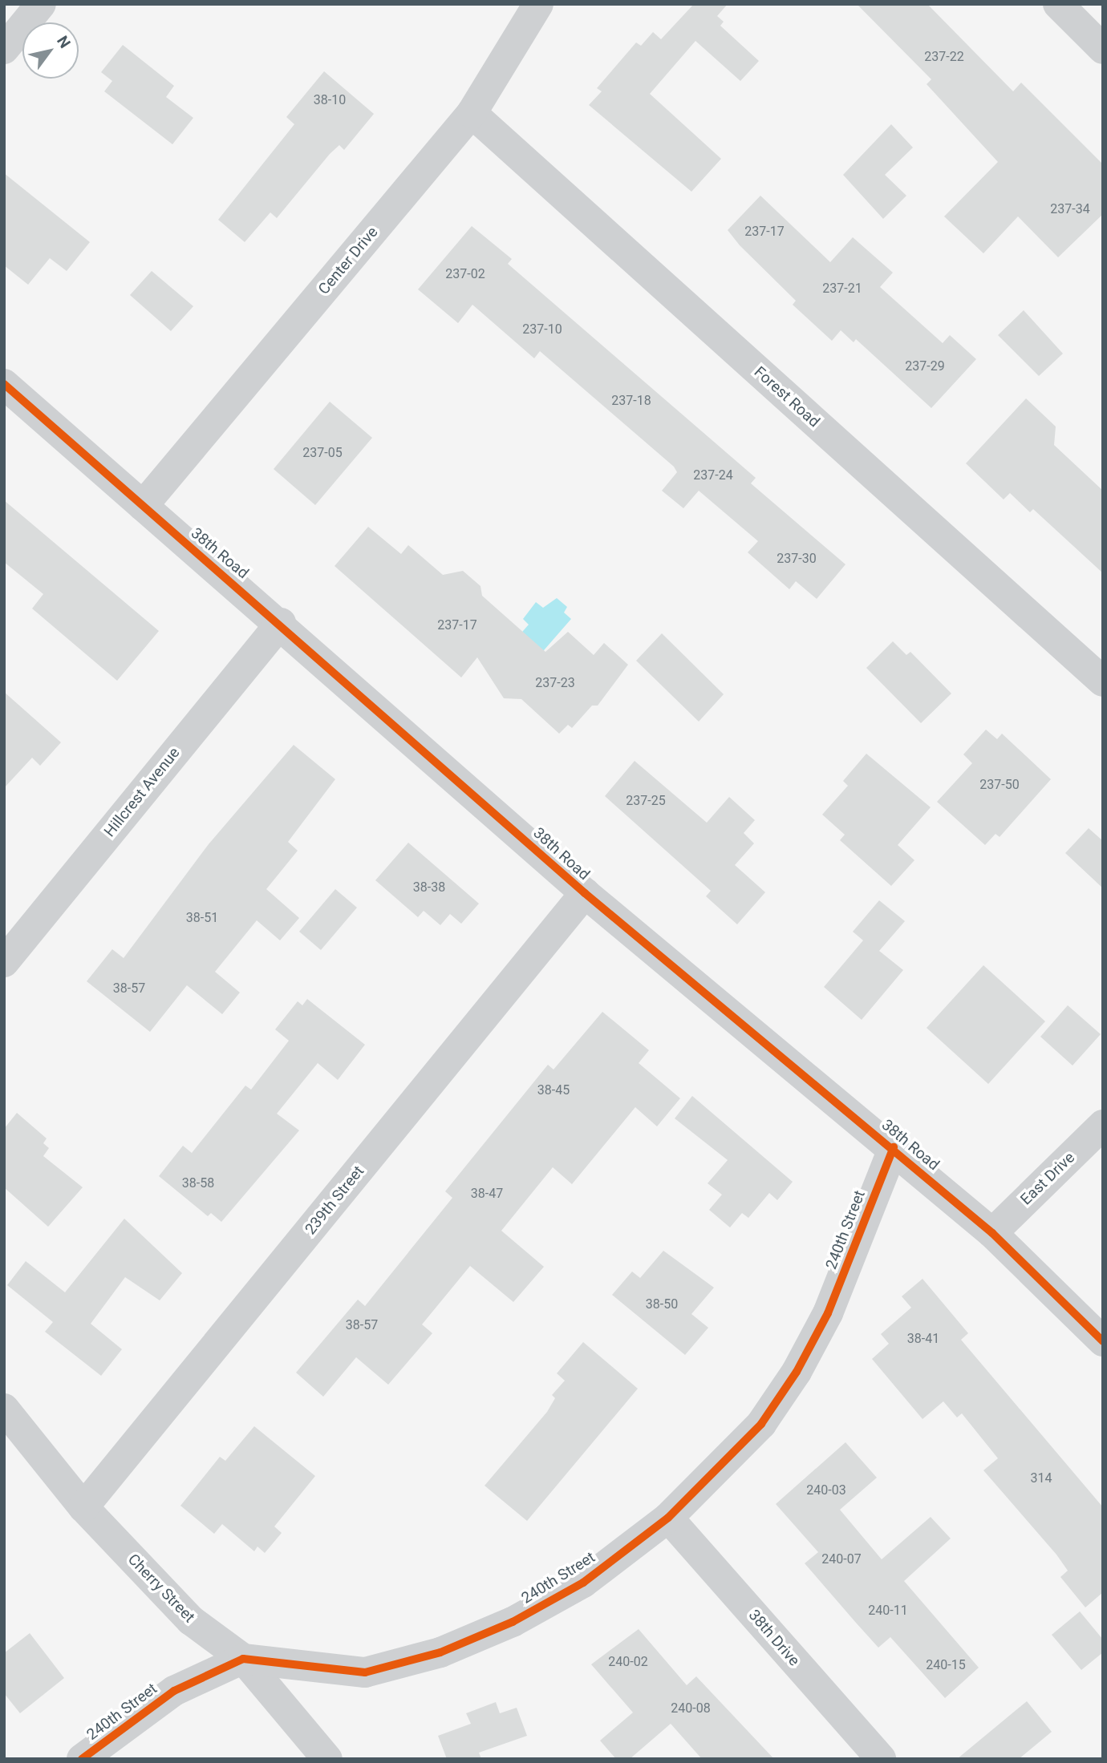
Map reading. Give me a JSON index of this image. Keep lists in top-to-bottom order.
{
  "streets": {
    "street": [
      "Center Drive",
      "Forest Road",
      "38th Road",
      "Hillcrest Avenue",
      "East Drive",
      "239th Street",
      "240th Street",
      "Cherry Street",
      "38th Drive"
    ]
  },
  "crossings": [
    ["Center Drive", "Forest Road"],
    ["Center Drive", "38th Road"],
    ["38th Road", "Hillcrest Avenue"],
    ["38th Road", "East Drive"],
    ["38th Road", "239th Street"],
    ["38th Road", "240th Street"],
    ["239th Street", "Cherry Street"],
    ["240th Street", "Cherry Street"],
    ["240th Street", "38th Drive"]
  ],
  "house_numbers": [
    "237-22",
    "38-10",
    "237-34",
    "237-17",
    "237-02",
    "237-21",
    "237-10",
    "237-29",
    "237-18",
    "237-05",
    "237-24",
    "237-30",
    "237-17",
    "237-23",
    "237-50",
    "237-25",
    "38-38",
    "38-51",
    "38-57",
    "38-45",
    "38-58",
    "38-47",
    "38-50",
    "38-57",
    "38-41",
    "314",
    "240-03",
    "240-07",
    "240-11",
    "240-02",
    "240-15",
    "240-08"
  ],
  "north": "top right"
}
